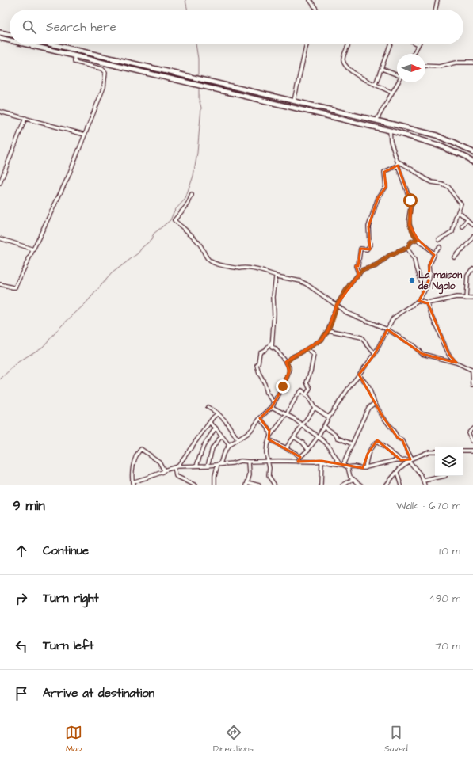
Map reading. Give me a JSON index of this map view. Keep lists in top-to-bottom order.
{
  "places": ["La maison de Ngolo"],
  "north": "right",
  "page": {
    "search": "Search here",
    "heading": ["9 min", "Walk · 670 m"],
    "list": [
      ["Continue", "110 m"],
      ["Turn right", "490 m"],
      ["Turn left", "70 m"],
      "Arrive at destination"
    ],
    "nav": ["Map", "Directions", "Saved"]
  }
}
